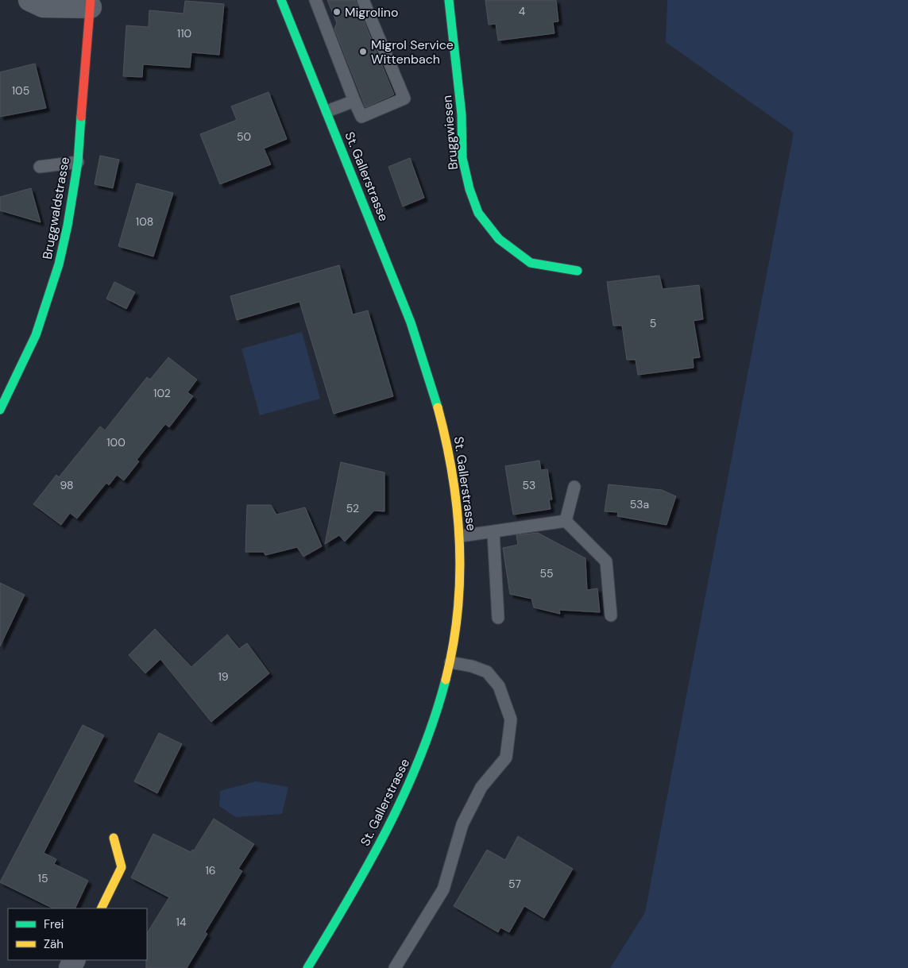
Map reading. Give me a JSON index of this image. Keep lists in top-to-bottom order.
{
  "streets": {
    "main road": ["Bruggwiesen", "St. Gallerstrasse", "Bruggwaldstrasse"]
  },
  "places": ["Migrolino", "Migrol Service Wittenbach"],
  "house_numbers": [
    "4",
    "110",
    "105",
    "50",
    "108",
    "5",
    "102",
    "100",
    "98",
    "53",
    "53a",
    "52",
    "55",
    "19",
    "16",
    "15",
    "57",
    "14"
  ],
  "legend": ["Frei", "Zäh"]
}
